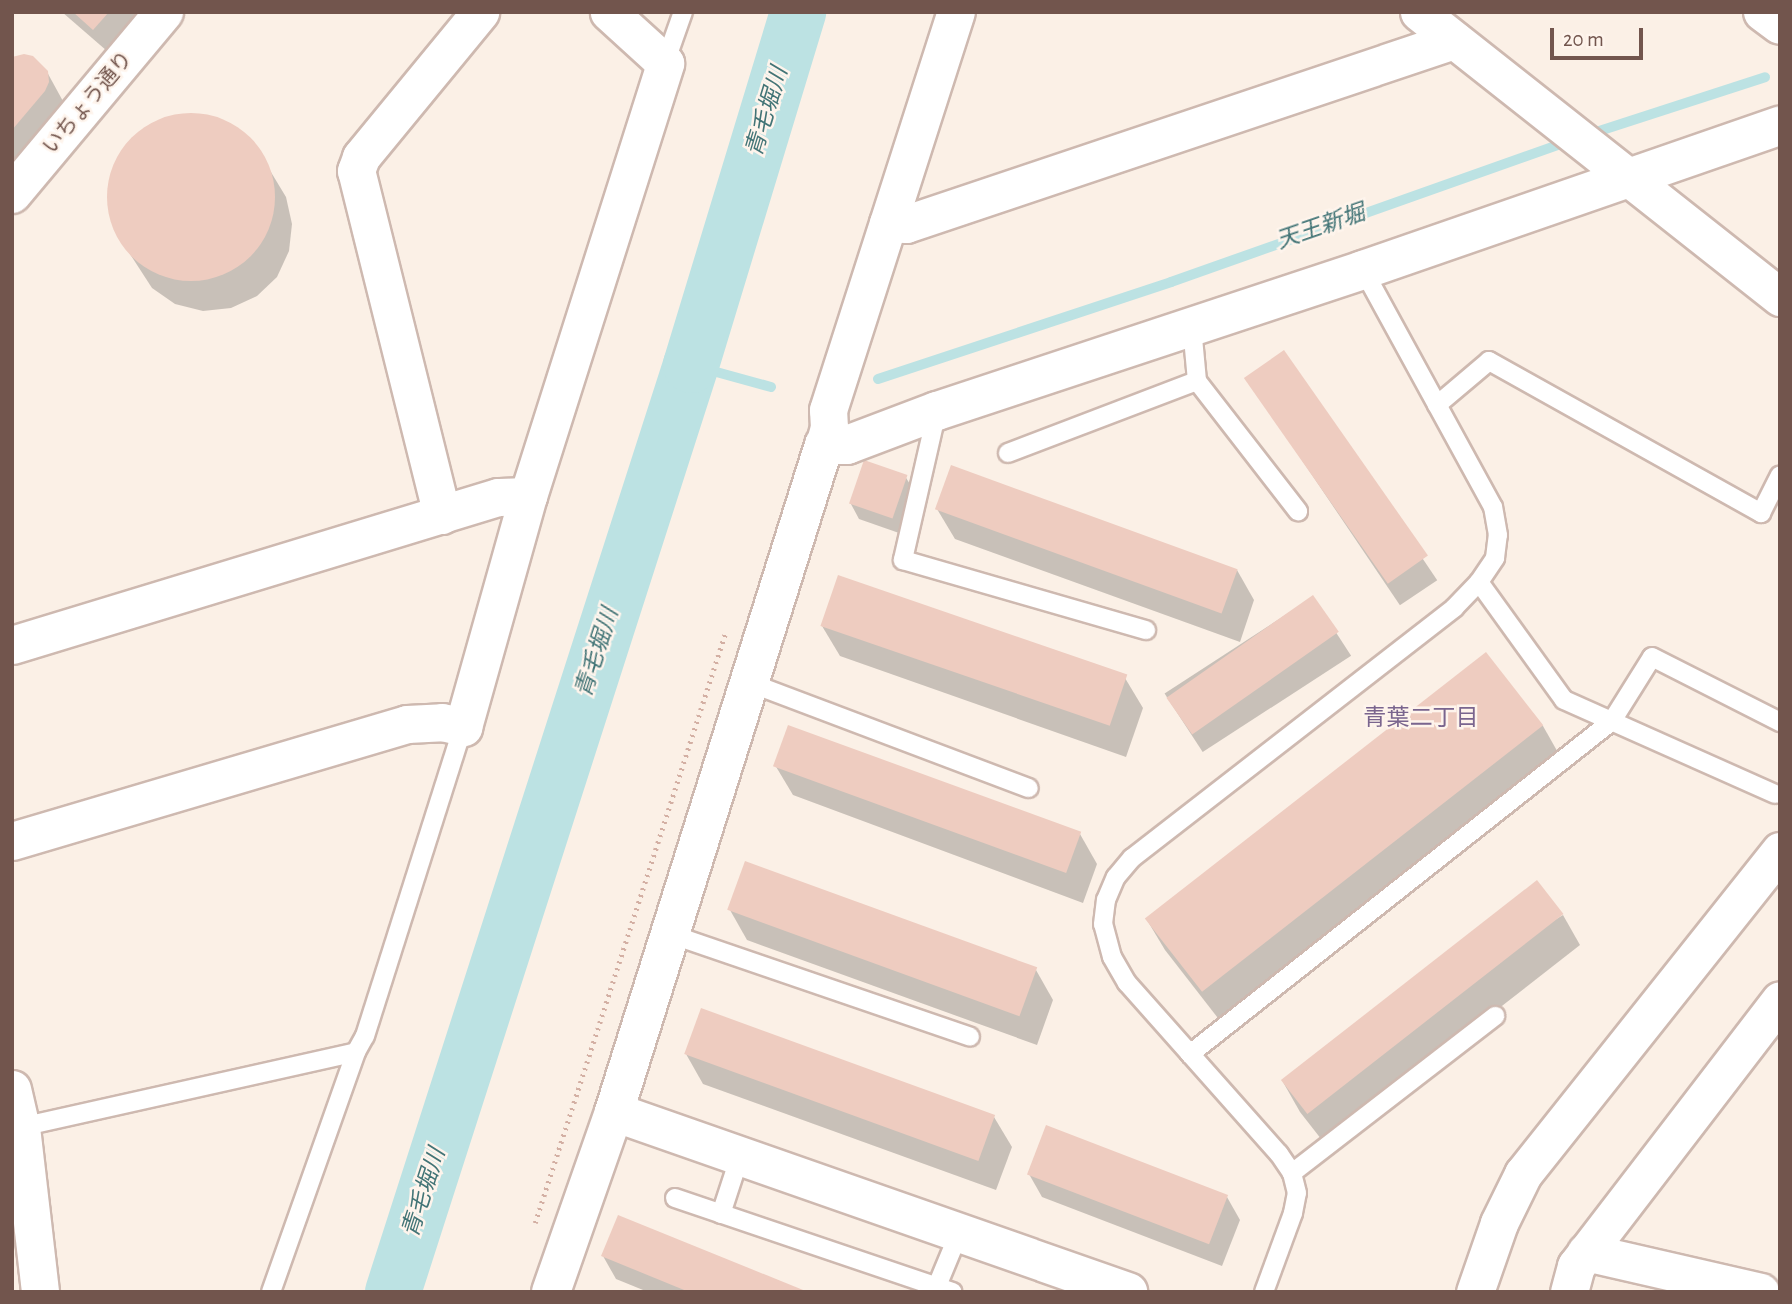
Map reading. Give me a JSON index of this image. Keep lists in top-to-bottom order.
{
  "streets": {
    "street": ["いちょう通り"]
  },
  "districts": ["青葉二丁目"],
  "water": ["青毛堀川", "天王新堀"],
  "scale_bar": "20 m"
}
